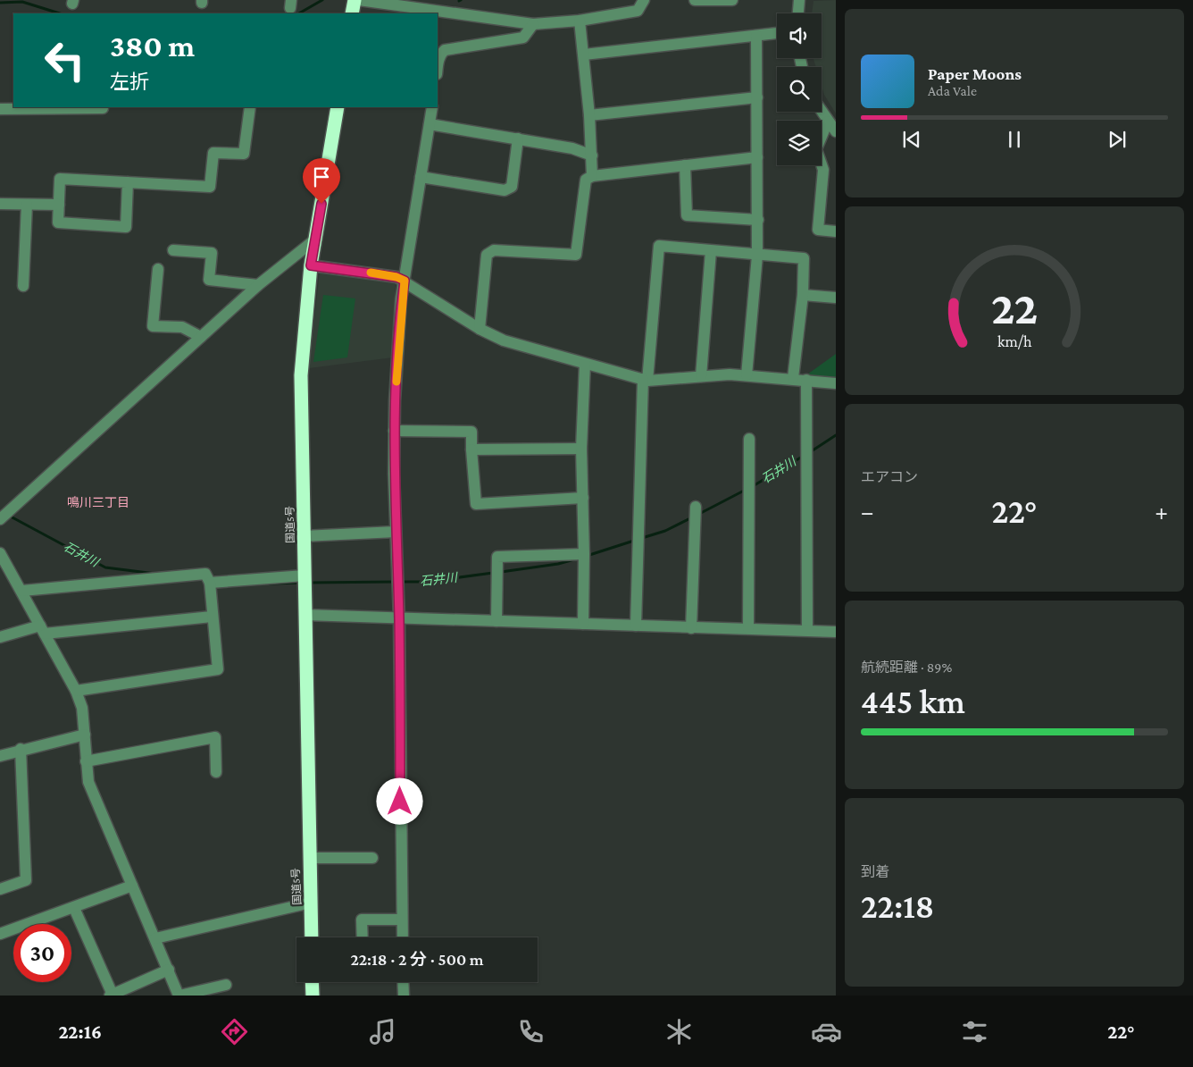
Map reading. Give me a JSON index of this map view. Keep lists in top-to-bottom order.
{
  "streets": {
    "highway": ["国道5号"]
  },
  "districts": ["鳴川三丁目"],
  "water": ["石井川"],
  "page": {
    "turn": ["380 m", "左折"],
    "song": ["Paper Moons", "Ada Vale"],
    "tile": [
      "エアコン",
      ["航続距離 · 89%", "445 km"],
      ["到着", "22:18"]
    ],
    "heat": ["−", "22°", "+"],
    "limit": "30",
    "trip": "22:18 · 2 分 · 500 m",
    "tabs": ["22:16", "22°"],
    "gauge": ["22", "km/h"]
  }
}
